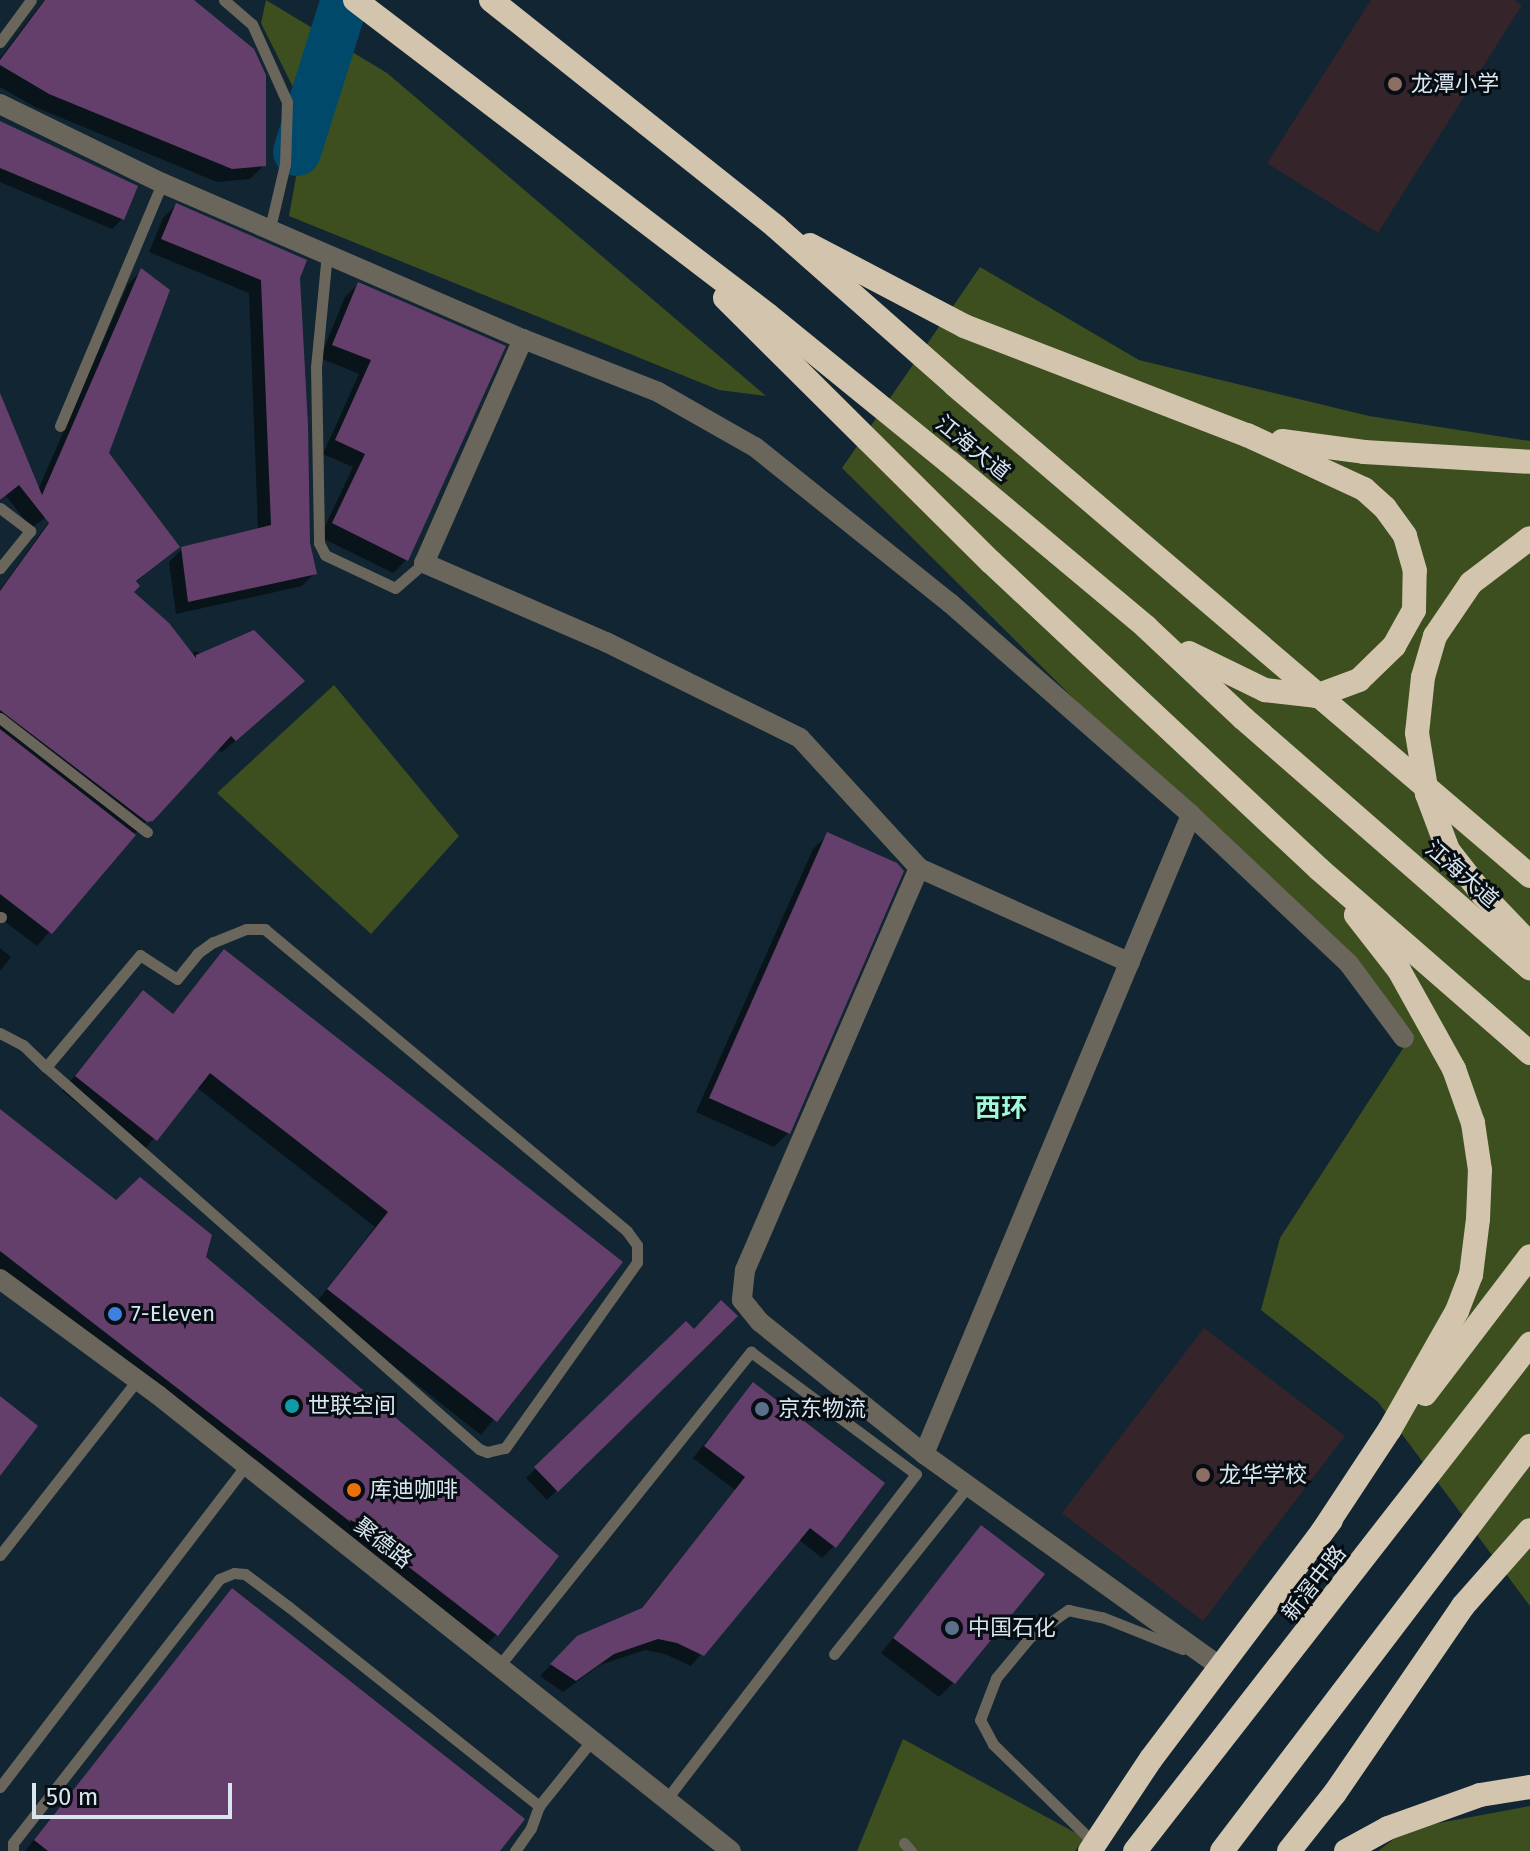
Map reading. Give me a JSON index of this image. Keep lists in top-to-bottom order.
{
  "streets": {
    "highway": ["江海大道", "新滘中路"],
    "street": ["聚德路"]
  },
  "districts": ["西环"],
  "places": [
    "龙潭小学",
    "7-Eleven",
    "世联空间",
    "京东物流",
    "龙华学校",
    "库迪咖啡",
    "中国石化"
  ],
  "scale_bar": "50 m"
}
